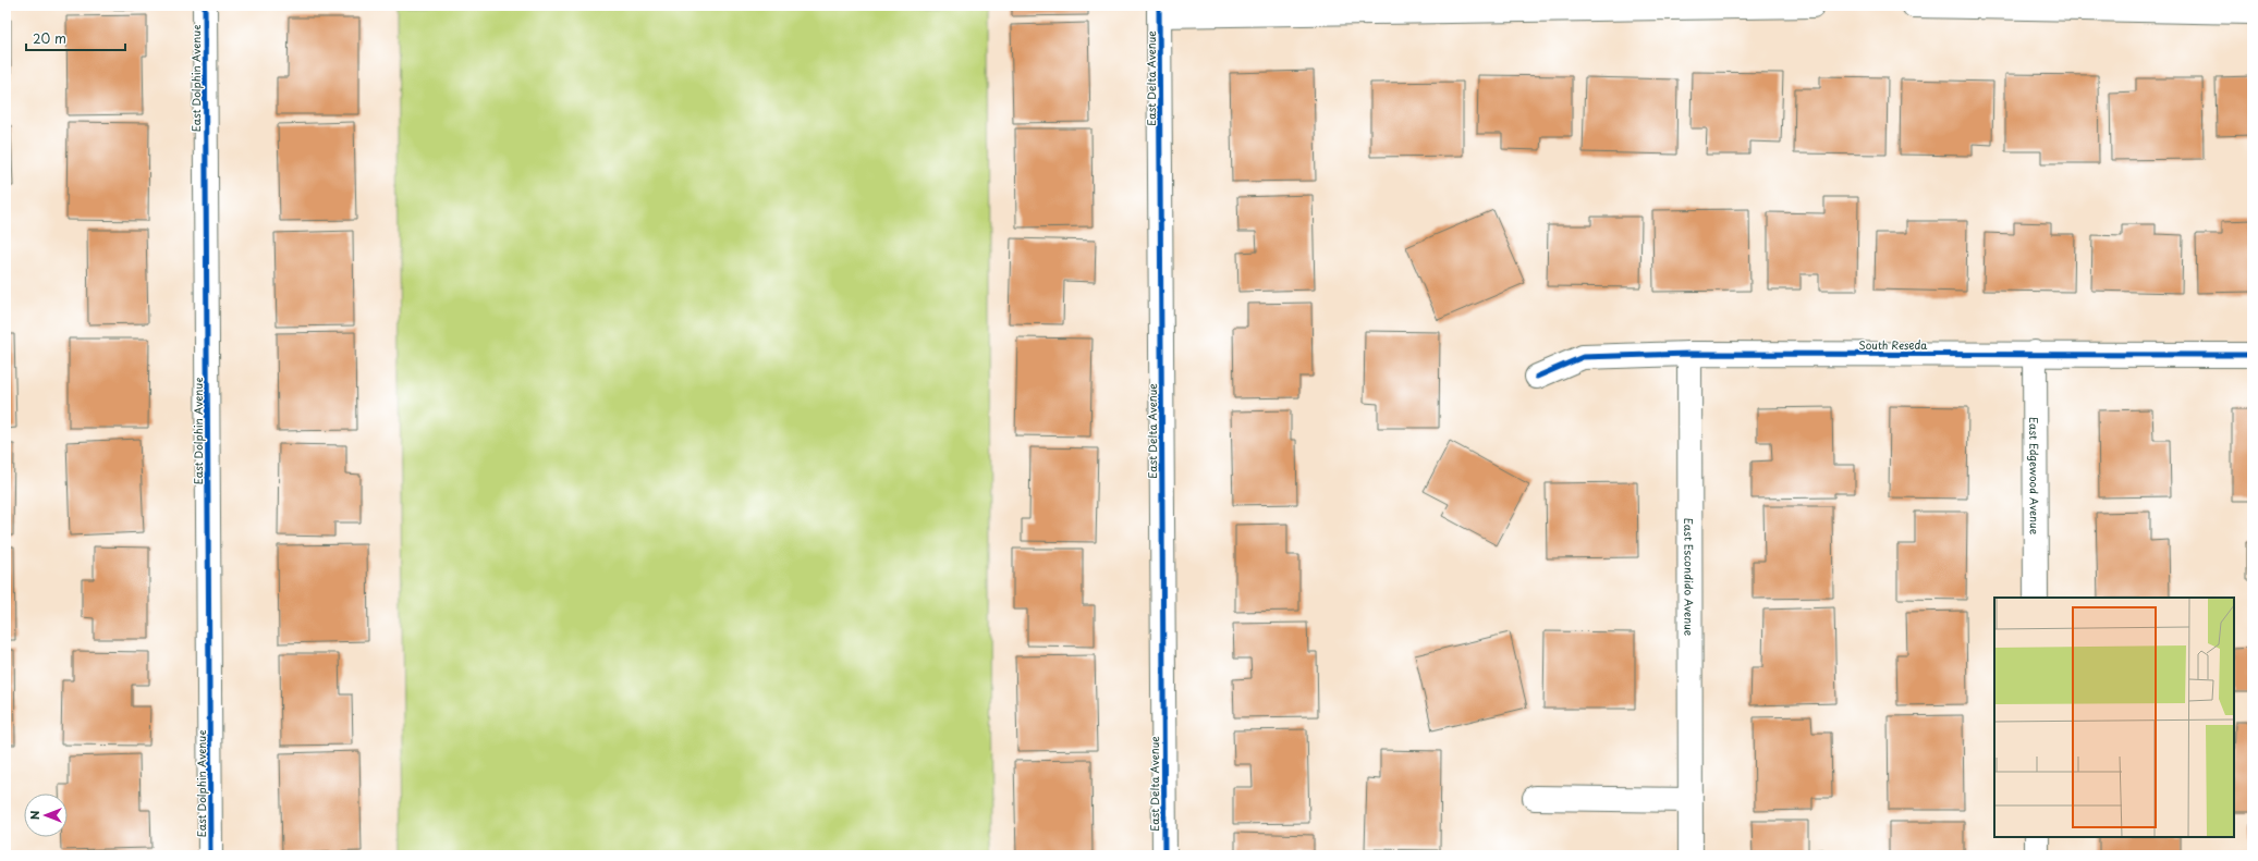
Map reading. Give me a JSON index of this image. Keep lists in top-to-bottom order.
{
  "streets": {
    "street": [
      "East Dolphin Avenue",
      "East Delta Avenue",
      "South Reseda",
      "East Edgewood Avenue",
      "East Escondido Avenue"
    ]
  },
  "crossings": [
    ["South Reseda", "East Edgewood Avenue"],
    ["South Reseda", "East Escondido Avenue"]
  ],
  "scale_bar": "20 m",
  "north": "left"
}
